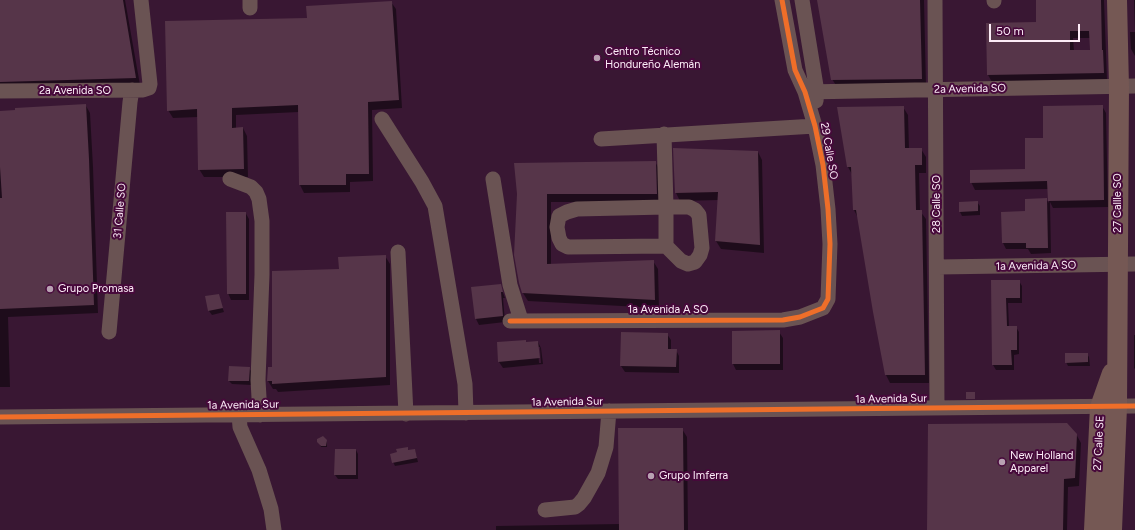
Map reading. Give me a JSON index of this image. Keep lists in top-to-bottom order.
{
  "streets": {
    "main road": ["27 Callle SO", "27 Calle SE"],
    "street": [
      "2a Avenida SO",
      "29 Calle SO",
      "28 Calle SO",
      "31 Calle SO",
      "1a Avenida A SO",
      "1a Avenida Sur"
    ]
  },
  "crossings": [
    ["2a Avenida SO", "29 Calle SO"],
    ["2a Avenida SO", "27 Callle SO"],
    ["2a Avenida SO", "28 Calle SO"],
    ["2a Avenida SO", "31 Calle SO"],
    ["29 Calle SO", "1a Avenida A SO"],
    ["27 Callle SO", "1a Avenida A SO"],
    ["27 Callle SO", "27 Calle SE"],
    ["28 Calle SO", "1a Avenida A SO"],
    ["28 Calle SO", "1a Avenida Sur"],
    ["1a Avenida Sur", "27 Calle SE"]
  ],
  "places": [
    "Centro Técnico Hondureño Alemán",
    "Grupo Promasa",
    "New Holland Apparel",
    "Grupo Imferra"
  ],
  "scale_bar": "50 m"
}
